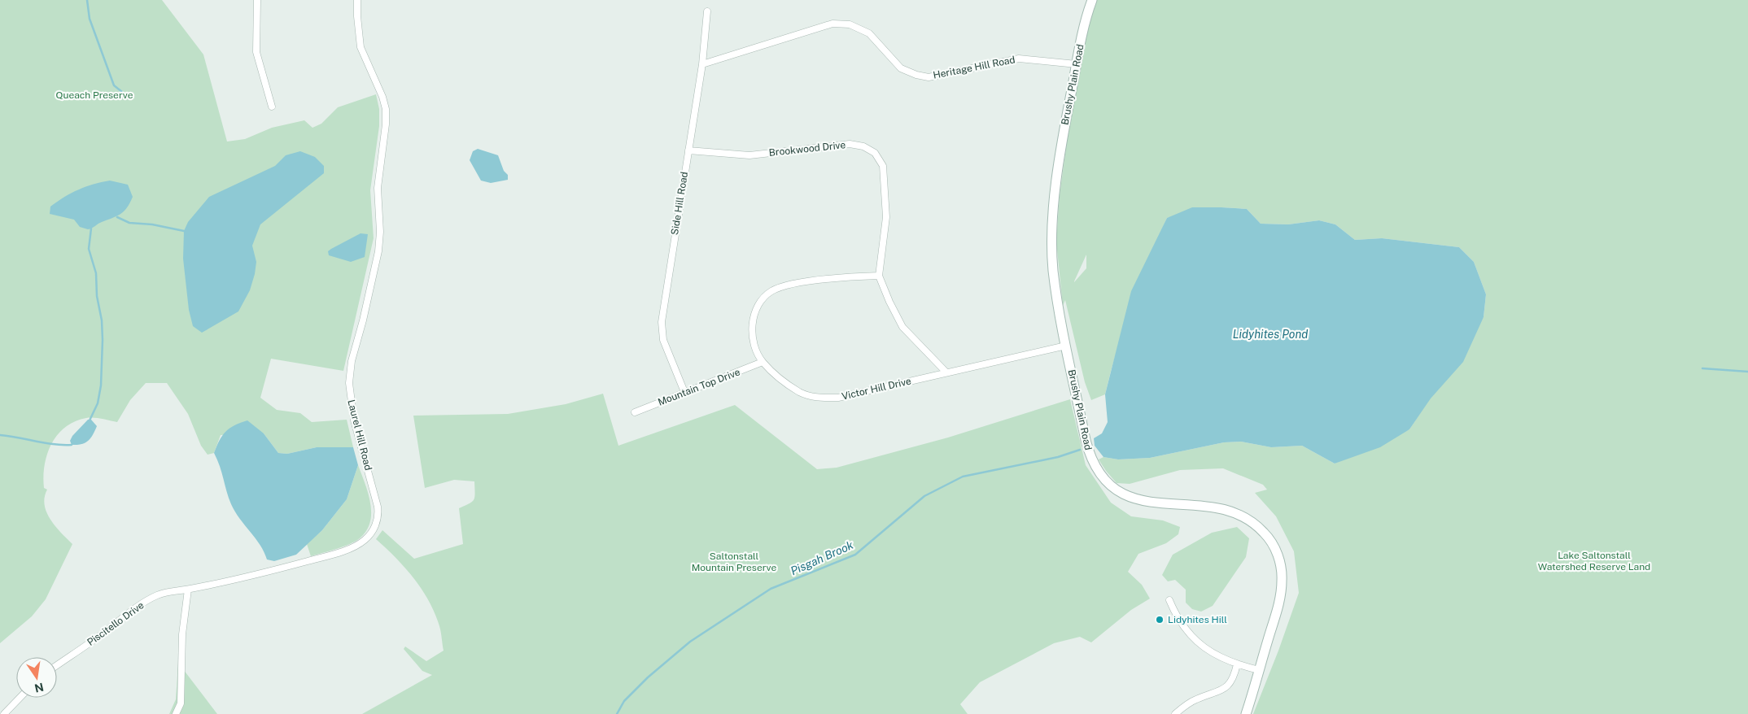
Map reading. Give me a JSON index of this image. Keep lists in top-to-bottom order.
{
  "streets": {
    "main road": ["Brushy Plain Road"],
    "street": [
      "Heritage Hill Road",
      "Brookwood Drive",
      "Side Hill Road",
      "Mountain Top Drive",
      "Victor Hill Drive",
      "Laurel Hill Road",
      "Piscitello Drive"
    ]
  },
  "crossings": [
    ["Heritage Hill Road", "Brushy Plain Road"],
    ["Heritage Hill Road", "Side Hill Road"],
    ["Brookwood Drive", "Side Hill Road"],
    ["Brookwood Drive", "Victor Hill Drive"],
    ["Side Hill Road", "Mountain Top Drive"],
    ["Mountain Top Drive", "Victor Hill Drive"],
    ["Laurel Hill Road", "Piscitello Drive"]
  ],
  "water": ["Lidyhites Pond", "Pisgah Brook"],
  "parks": ["Queach Preserve", "Lake Saltonstall Watershed Reserve Land", "Saltonstall Mountain Preserve"],
  "places": ["Lidyhites Hill"],
  "north": "bottom"
}
